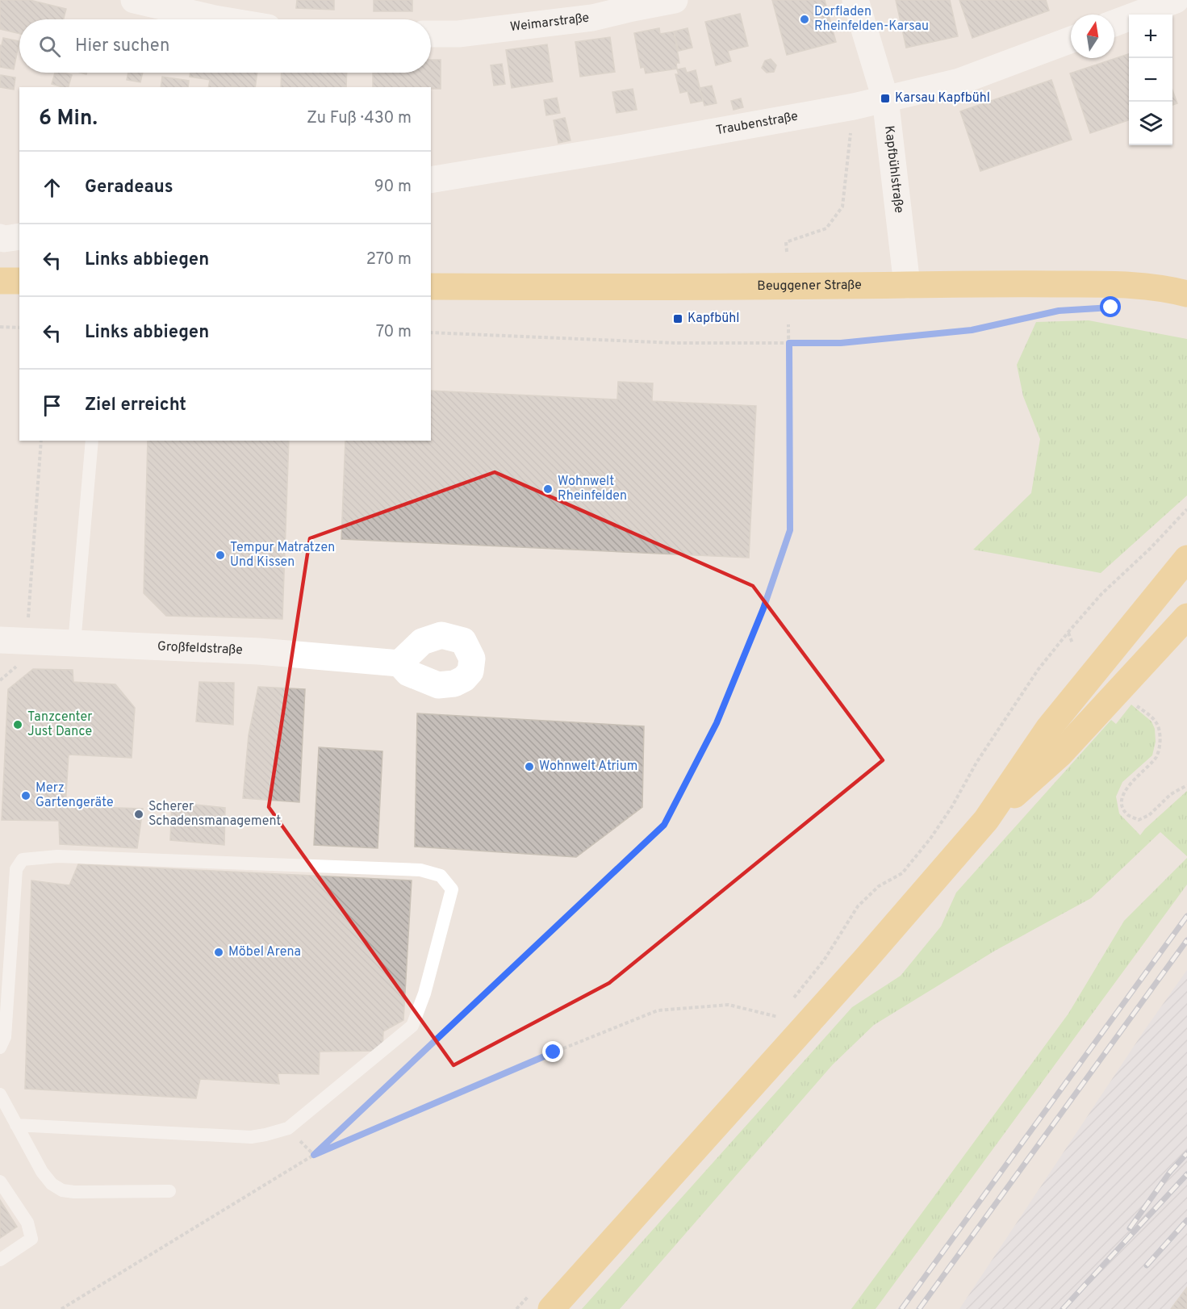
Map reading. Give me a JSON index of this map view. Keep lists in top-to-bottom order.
{
  "streets": {
    "main road": ["Beuggener Straße"],
    "street": [
      "Weimarstraße",
      "Traubenstraße",
      "Kapfbühlstraße",
      "Großfeldstraße"
    ]
  },
  "crossings": [
    ["Traubenstraße", "Kapfbühlstraße"],
    ["Kapfbühlstraße", "Beuggener Straße"]
  ],
  "places": {
    "other": [
      "Dorfladen Rheinfelden-Karsau",
      "Wohnwelt Rheinfelden",
      "Tempur Matratzen Und Kissen",
      "Tanzcenter Just Dance",
      "Wohnwelt Atrium",
      "Merz Gartengeräte",
      "Scherer Schadensmanagement",
      "Möbel Arena"
    ],
    "transit": ["Karsau Kapfbühl", "Kapfbühl"]
  },
  "north": "top",
  "page": {
    "map_buttons": ["+", "−"],
    "search": "Hier suchen",
    "heading": ["6 Min.", "Zu Fuß · 430 m"],
    "list": [
      ["Geradeaus", "90 m"],
      ["Links abbiegen", "270 m"],
      ["Links abbiegen", "70 m"],
      "Ziel erreicht"
    ]
  }
}
